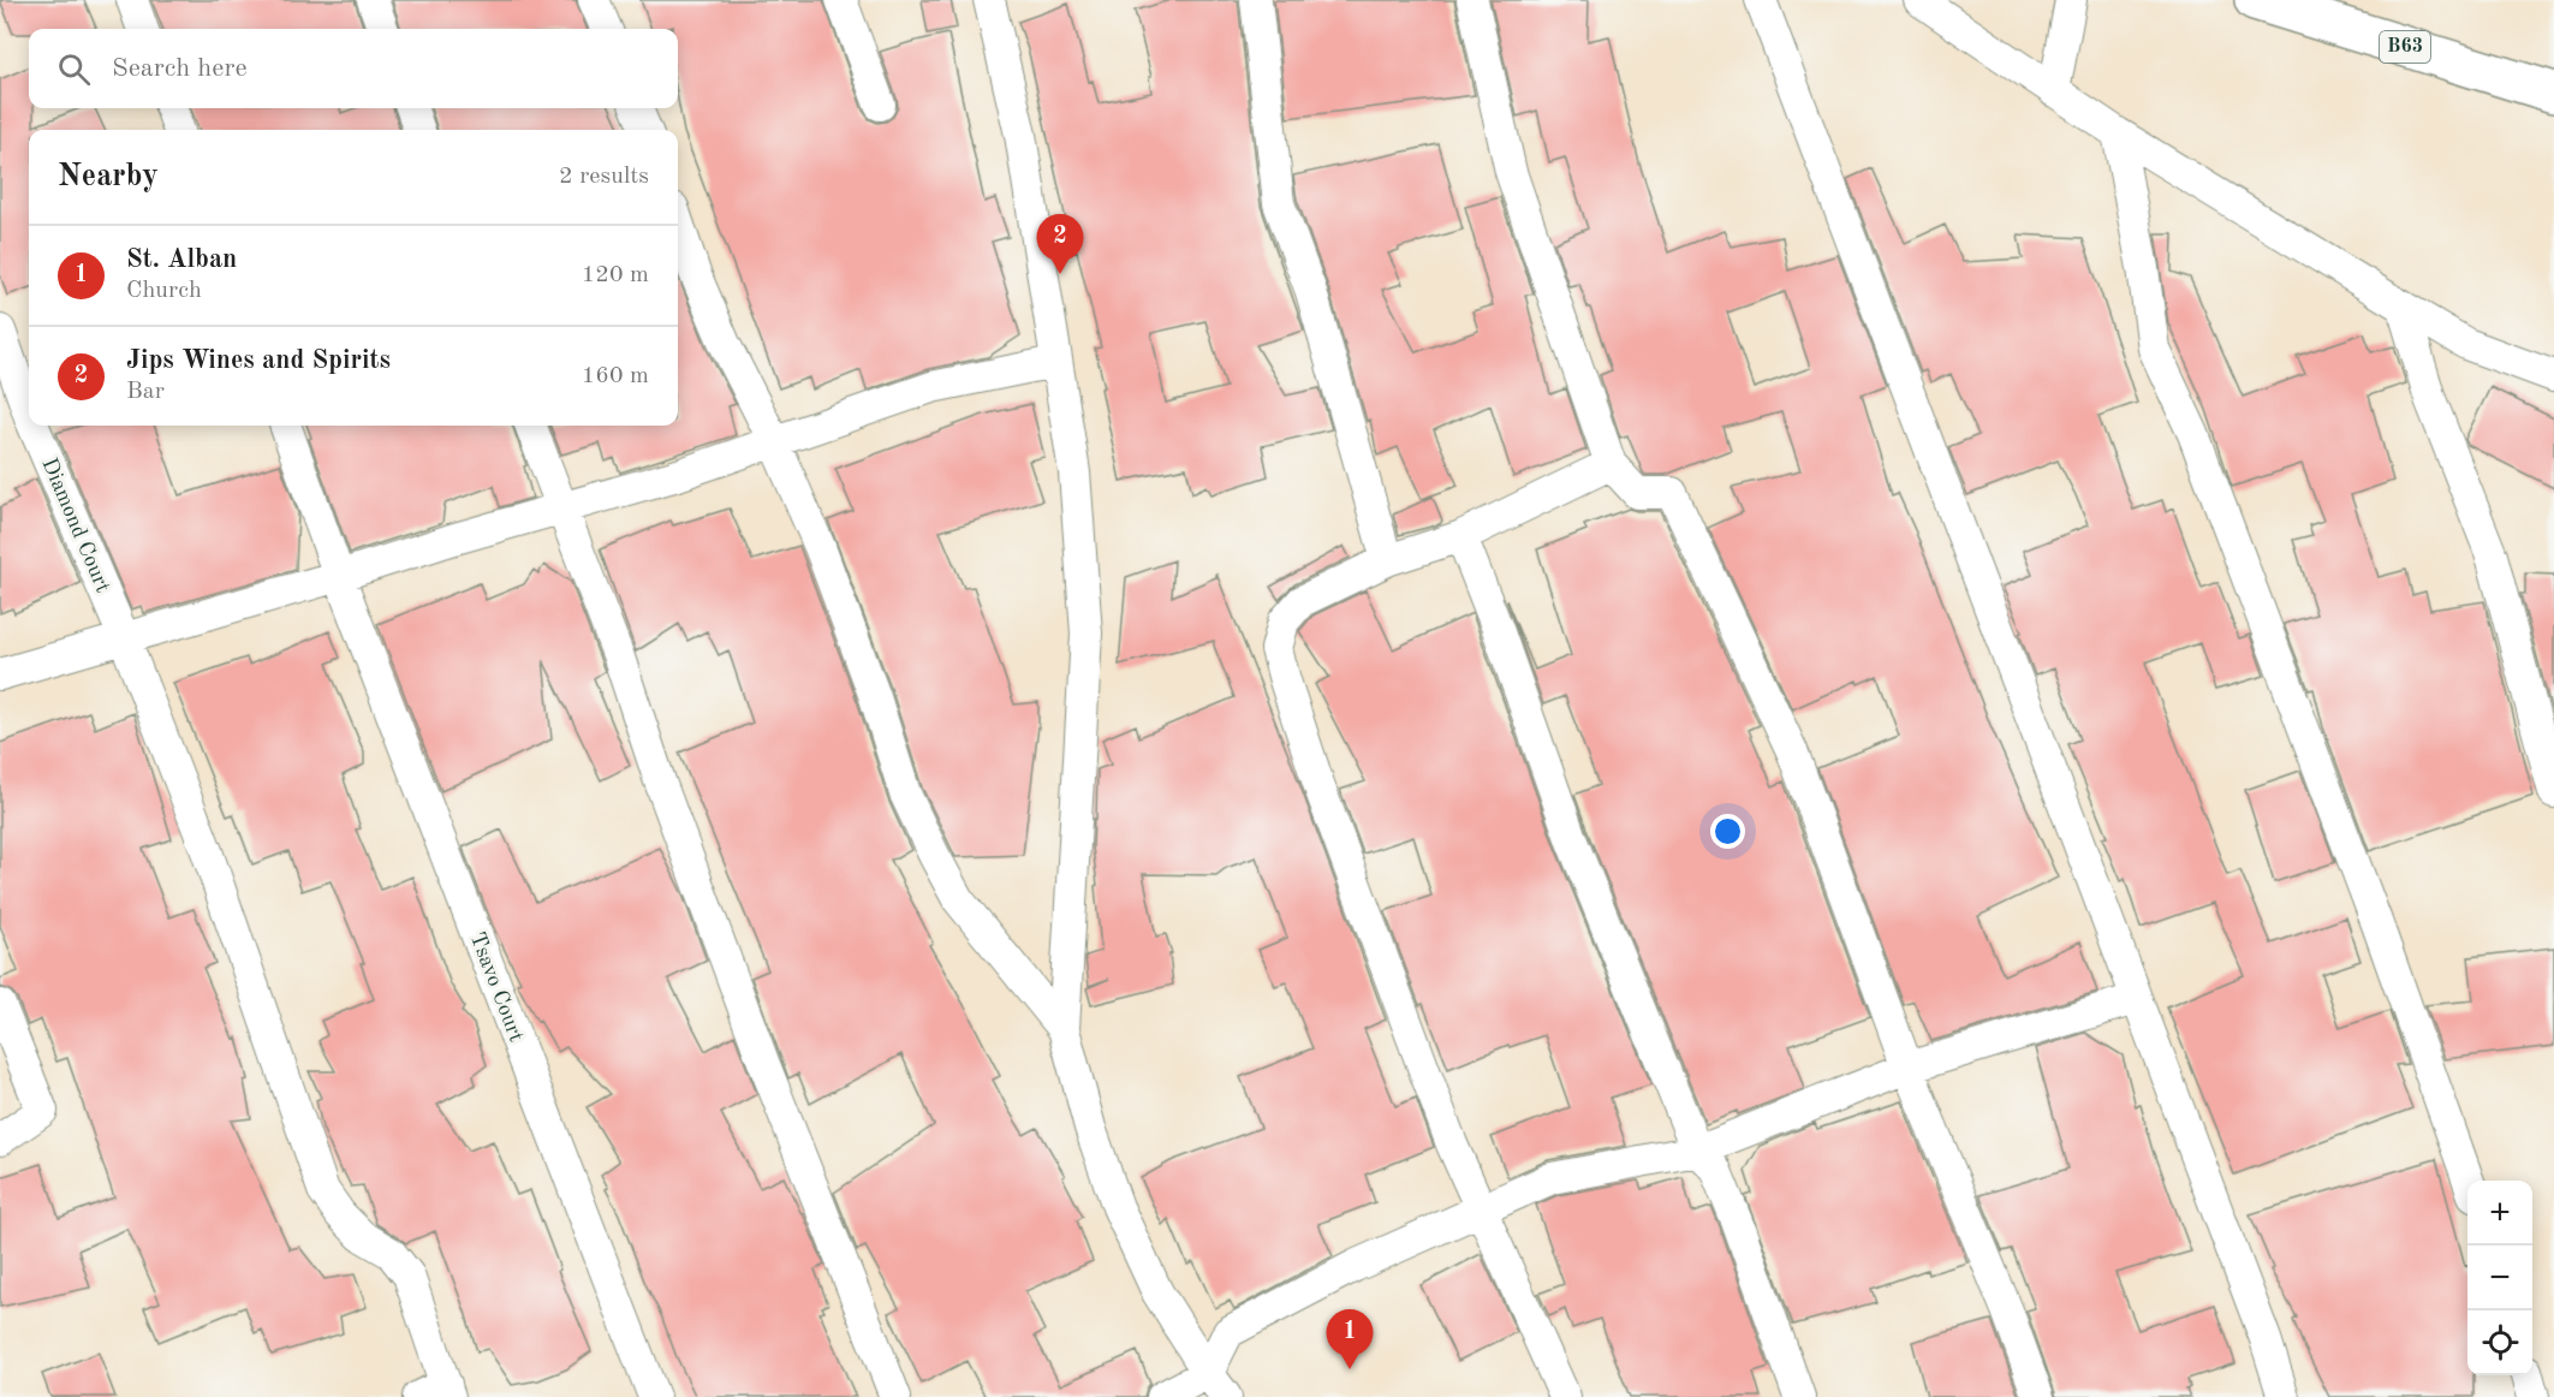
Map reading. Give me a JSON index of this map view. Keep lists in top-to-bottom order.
{
  "streets": {
    "highway": ["B63"],
    "street": ["Diamond Court", "Tsavo Court"]
  },
  "page": {
    "search": "Search here",
    "heading": ["Nearby", "2 results"],
    "pins": ["2", "1"],
    "list": [
      {
        "mark": "1",
        "name": "St. Alban",
        "note": "Church",
        "value": "120 m"
      },
      {
        "mark": "2",
        "name": "Jips Wines and Spirits",
        "note": "Bar",
        "value": "160 m"
      }
    ],
    "map_buttons": ["+", "−"]
  }
}
